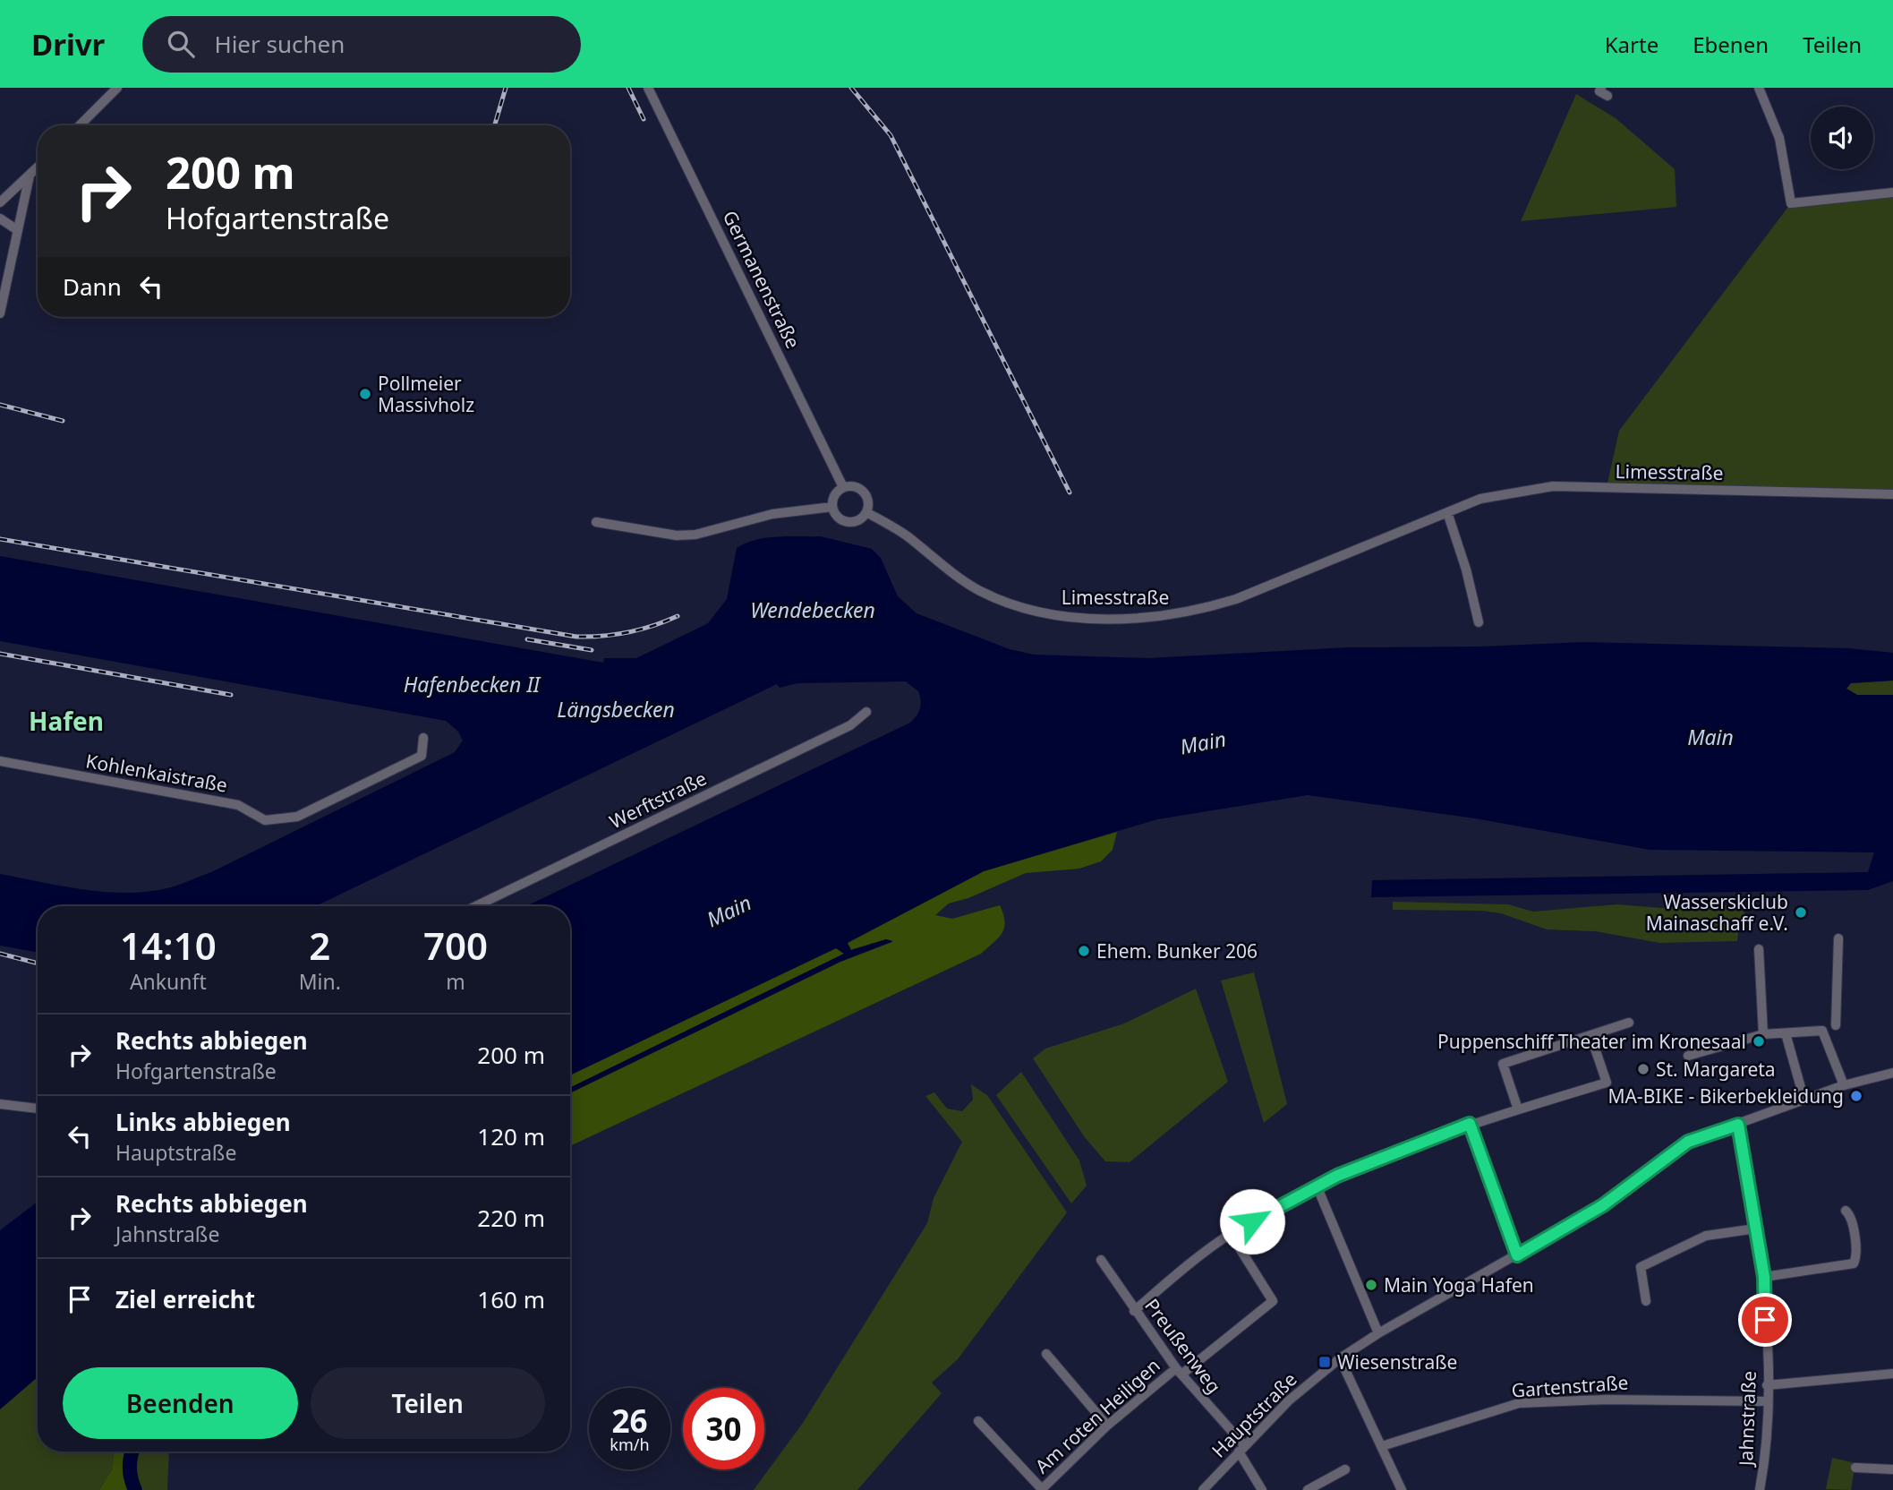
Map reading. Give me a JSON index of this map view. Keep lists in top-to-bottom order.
{
  "streets": {
    "street": [
      "Germanenstraße",
      "Limesstraße",
      "Kohlenkaistraße",
      "Werftstraße",
      "Preußenweg",
      "Gartenstraße",
      "Hauptstraße",
      "Am roten Heiligen",
      "Jahnstraße"
    ]
  },
  "crossings": [
    ["Germanenstraße", "Limesstraße"],
    ["Preußenweg", "Hauptstraße"],
    ["Preußenweg", "Am roten Heiligen"],
    ["Gartenstraße", "Jahnstraße"],
    ["Hauptstraße", "Jahnstraße"]
  ],
  "districts": ["Hafen"],
  "water": [
    "Wendebecken",
    "Hafenbecken II",
    "Längsbecken",
    "Main"
  ],
  "places": {
    "other": [
      "Pollmeier Massivholz",
      "Wasserskiclub Mainaschaff e.V.",
      "Ehem. Bunker 206",
      "Puppenschiff Theater im Kronesaal",
      "St. Margareta",
      "MA-BIKE - Bikerbekleidung",
      "Main Yoga Hafen"
    ],
    "transit": ["Wiesenstraße"]
  },
  "page": {
    "header": "Drivr",
    "search": "Hier suchen",
    "nav": ["Karte", "Ebenen", "Teilen"],
    "turn": ["200 m", "Hofgartenstraße"],
    "then": "Dann",
    "eta": [
      "14:10",
      "Ankunft",
      "2",
      "Min.",
      "700",
      "m"
    ],
    "list": [
      {
        "name": "Rechts abbiegen",
        "note": "Hofgartenstraße",
        "value": "200 m"
      },
      {
        "name": "Links abbiegen",
        "note": "Hauptstraße",
        "value": "120 m"
      },
      {
        "name": "Rechts abbiegen",
        "note": "Jahnstraße",
        "value": "220 m"
      },
      {
        "name": "Ziel erreicht",
        "value": "160 m"
      }
    ],
    "buttons": ["Beenden", "Teilen"],
    "speed": "26 km/h",
    "limit": "30"
  }
}
